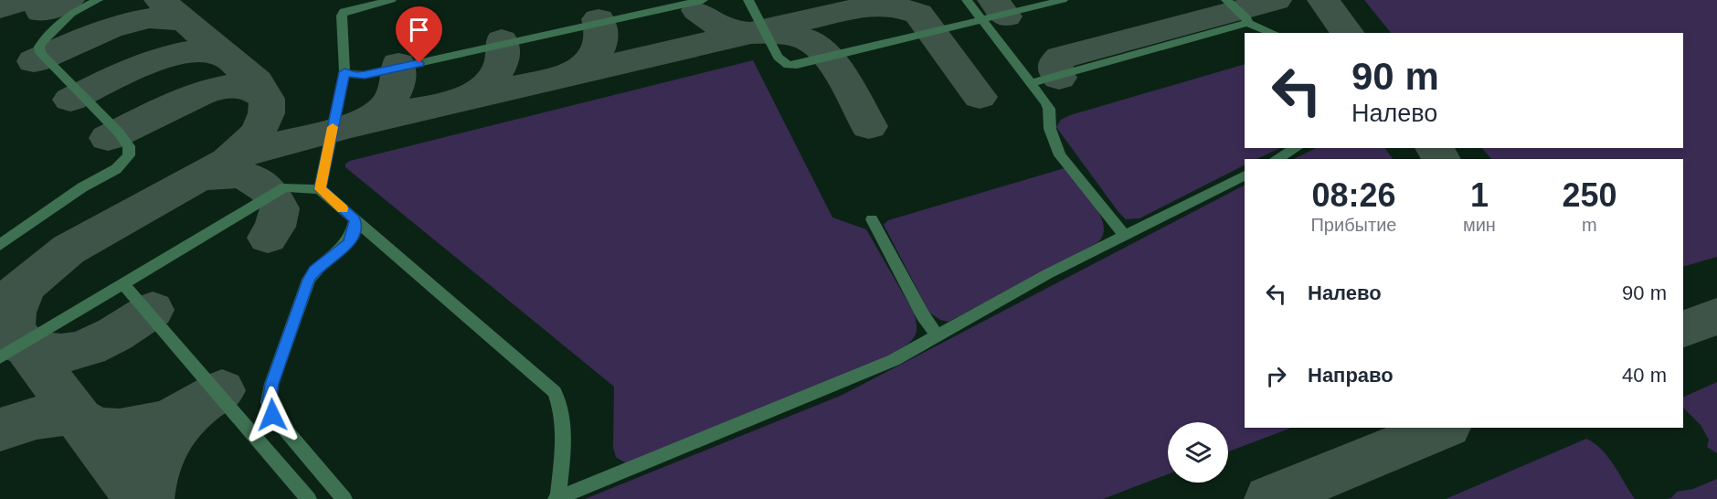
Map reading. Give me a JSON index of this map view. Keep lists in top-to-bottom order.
{
  "page": {
    "turn": ["90 m", "Налево"],
    "eta": [
      "08:26",
      "Прибытие",
      "1",
      "мин",
      "250",
      "m"
    ],
    "list": [
      {
        "name": "Налево",
        "value": "90 m"
      },
      {
        "name": "Направо",
        "value": "40 m"
      }
    ]
  }
}
